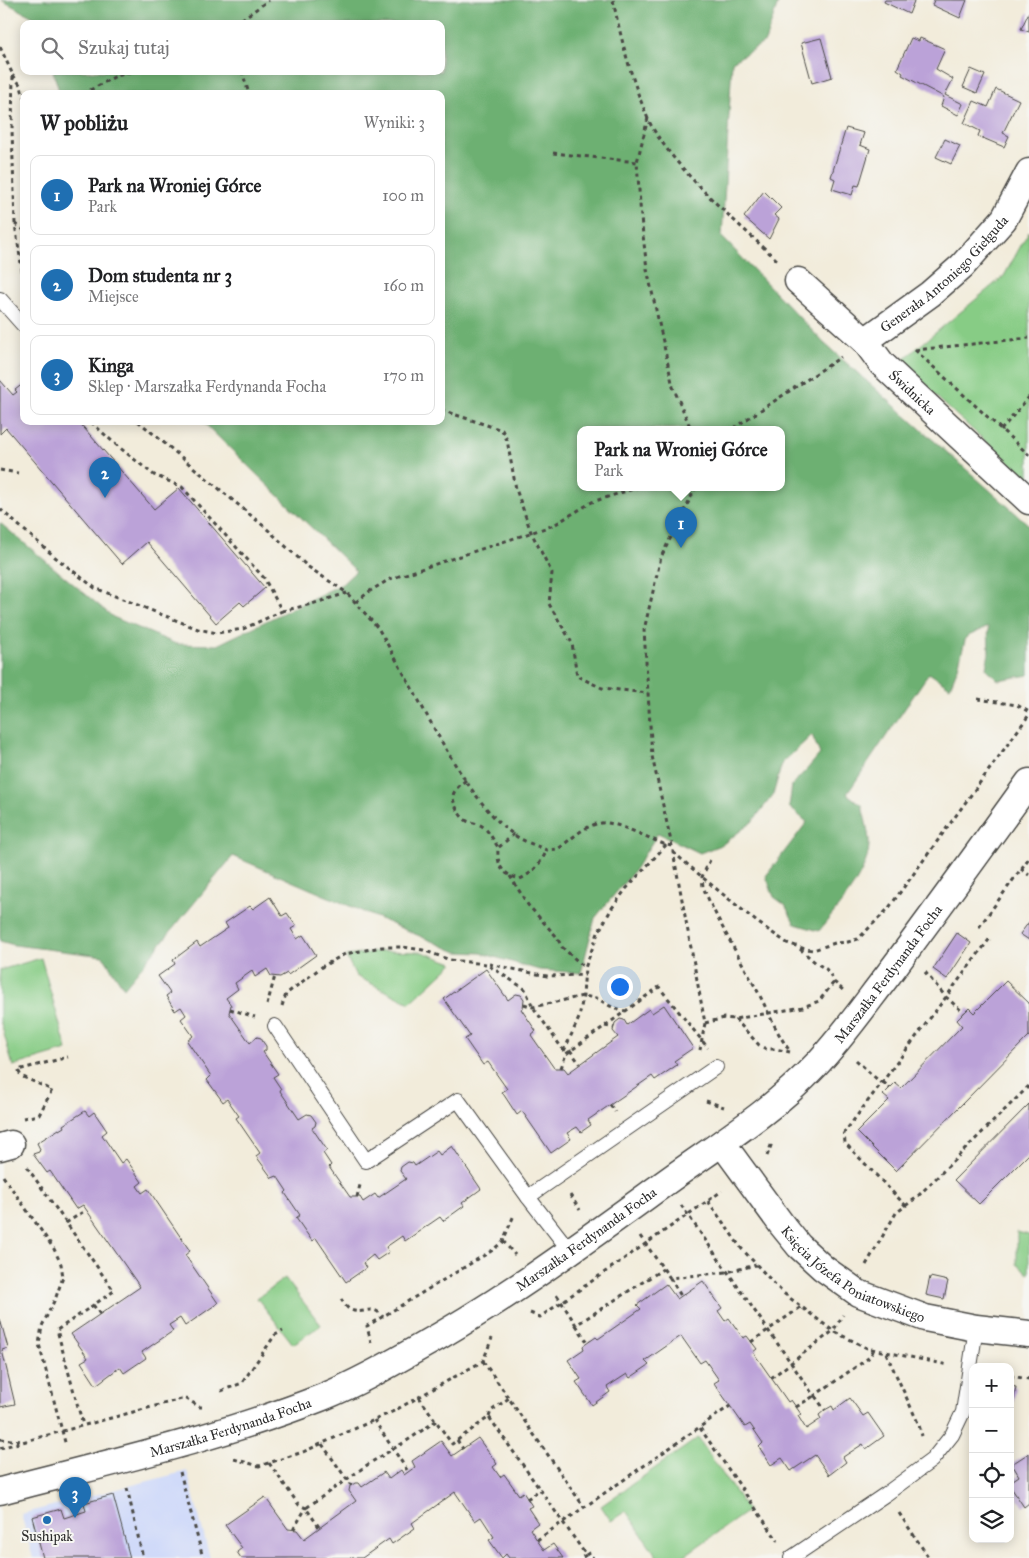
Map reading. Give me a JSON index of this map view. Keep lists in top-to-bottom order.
{
  "streets": {
    "street": [
      "Generała Antoniego Giełguda",
      "Świdnicka",
      "Marszałka Ferdynanda Focha",
      "Księcia Józefa Poniatowskiego"
    ]
  },
  "crossings": [
    ["Generała Antoniego Giełguda", "Świdnicka"],
    ["Marszałka Ferdynanda Focha", "Księcia Józefa Poniatowskiego"]
  ],
  "places": ["Sushipak"],
  "page": {
    "search": "Szukaj tutaj",
    "heading": ["W pobliżu", "Wyniki: 3"],
    "list": [
      {
        "mark": "1",
        "name": "Park na Wroniej Górce",
        "note": "Park",
        "value": "100 m"
      },
      {
        "mark": "2",
        "name": "Dom studenta nr 3",
        "note": "Miejsce",
        "value": "160 m"
      },
      {
        "mark": "3",
        "name": "Kinga",
        "note": "Sklep · Marszałka Ferdynanda Focha",
        "value": "170 m"
      }
    ],
    "popup": ["Park na Wroniej Górce", "Park"],
    "pins": ["2", "1", "3"],
    "map_buttons": ["+", "−"]
  }
}
